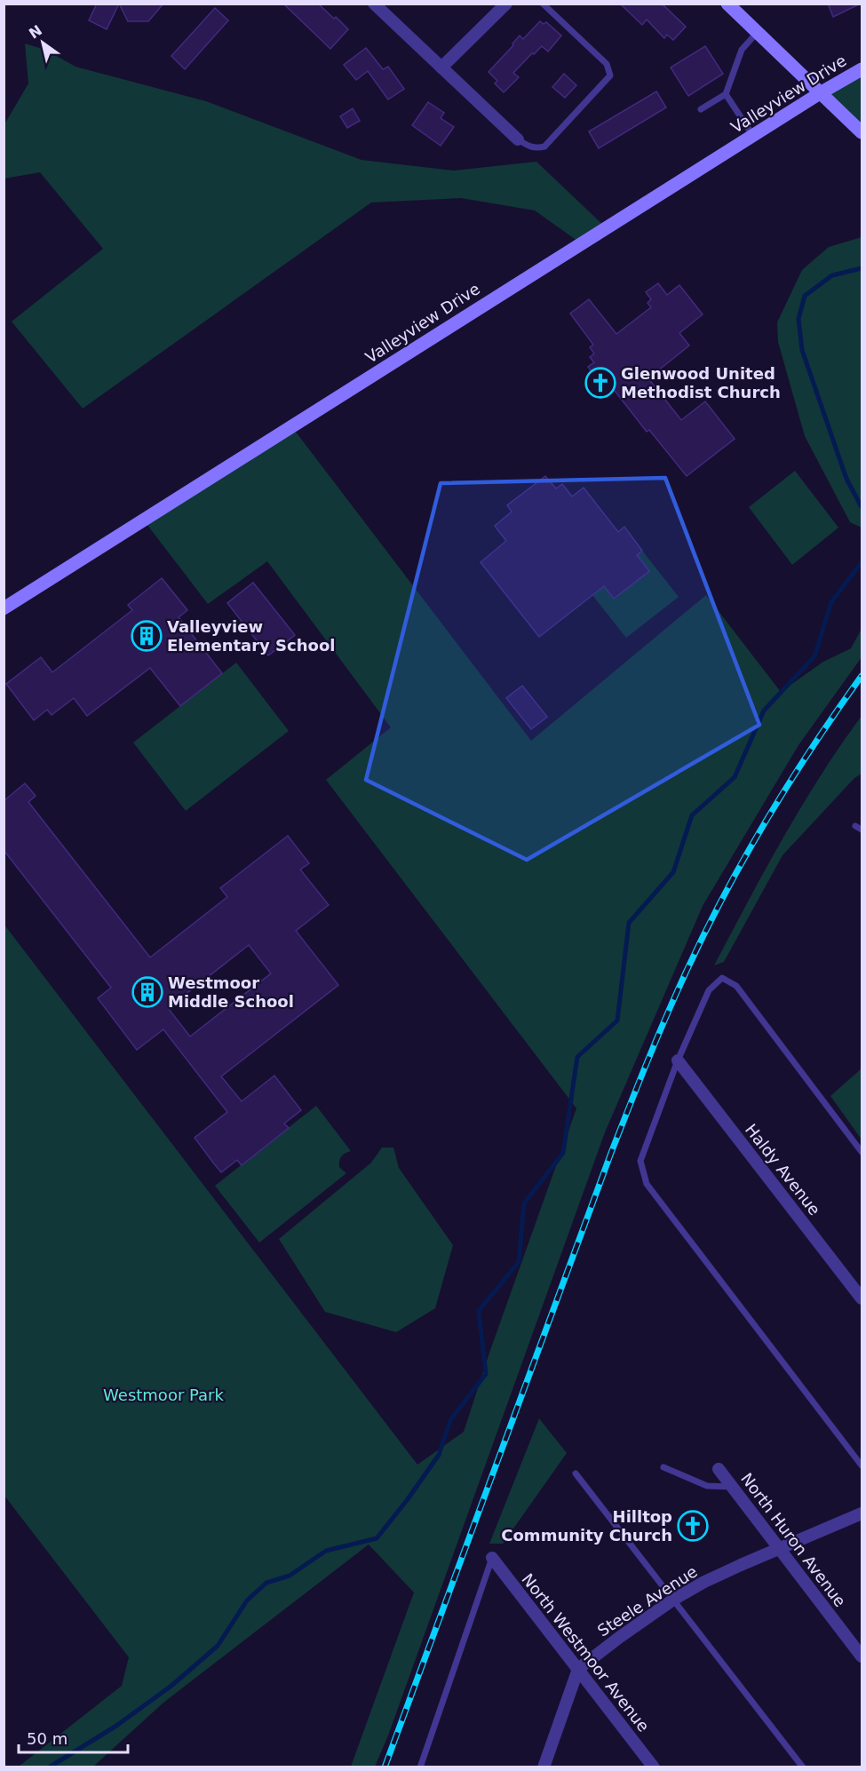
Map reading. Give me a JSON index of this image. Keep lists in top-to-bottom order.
{
  "streets": {
    "street": [
      "Valleyview Drive",
      "Haldy Avenue",
      "North Huron Avenue",
      "Steele Avenue",
      "North Westmoor Avenue"
    ]
  },
  "crossings": [
    ["North Huron Avenue", "Steele Avenue"],
    ["Steele Avenue", "North Westmoor Avenue"]
  ],
  "parks": ["Westmoor Park"],
  "places": {
    "church": ["Glenwood United Methodist Church", "Hilltop Community Church"],
    "building": ["Valleyview Elementary School", "Westmoor Middle School"]
  },
  "scale_bar": "50 m",
  "north": "top left"
}
